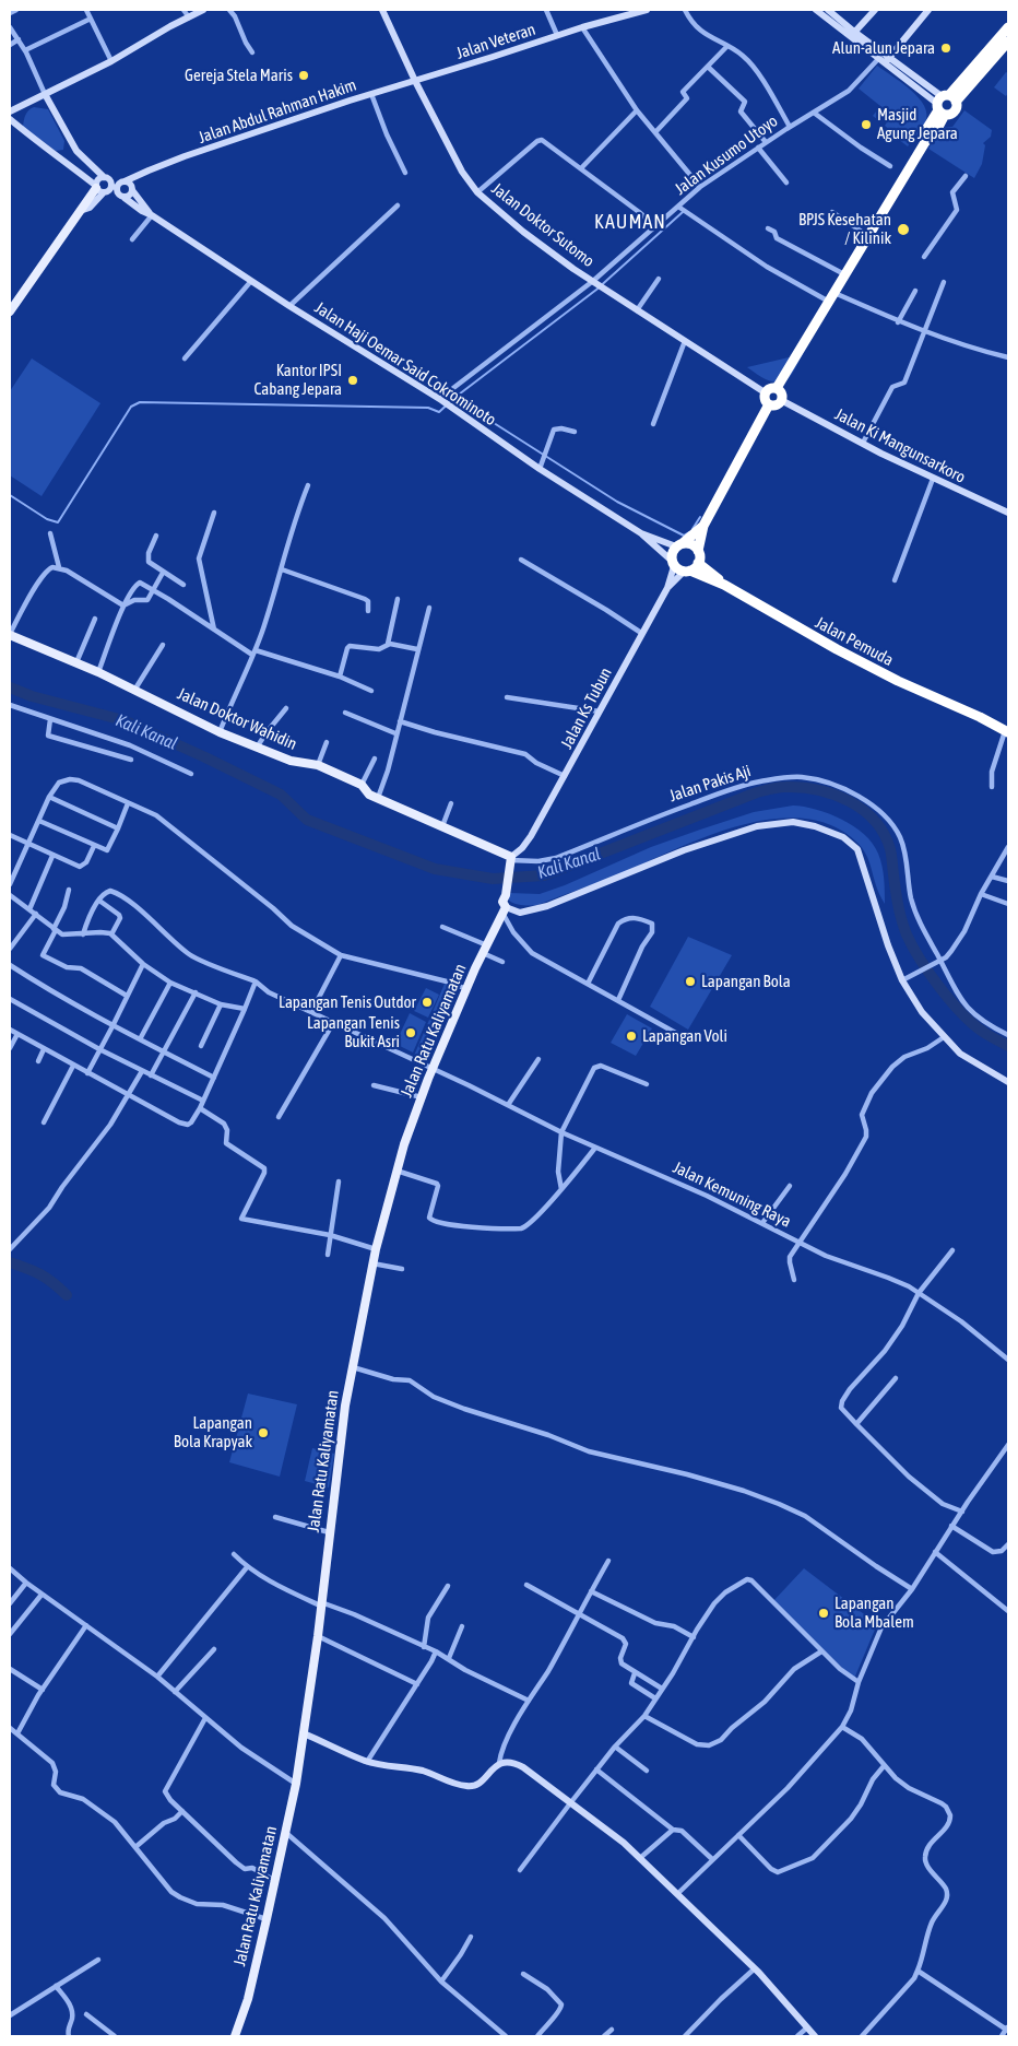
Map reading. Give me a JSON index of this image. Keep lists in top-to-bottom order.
{
  "streets": {
    "highway": ["Jalan Pemuda"],
    "main road": [
      "Jalan Veteran",
      "Jalan Abdul Rahman Hakim",
      "Jalan Doktor Sutomo",
      "Jalan Haji Oemar Said Cokrominoto",
      "Jalan Ki Mangunsarkoro",
      "Jalan Ks Tubun",
      "Jalan Doktor Wahidin",
      "Jalan Ratu Kaliyamatan"
    ],
    "street": ["Jalan Kusumo Utoyo", "Jalan Pakis Aji", "Jalan Kemuning Raya"]
  },
  "crossings": [
    ["Jalan Veteran", "Jalan Abdul Rahman Hakim"],
    ["Jalan Veteran", "Jalan Doktor Sutomo"],
    ["Jalan Abdul Rahman Hakim", "Jalan Doktor Sutomo"],
    ["Jalan Abdul Rahman Hakim", "Jalan Haji Oemar Said Cokrominoto"],
    ["Jalan Kusumo Utoyo", "Jalan Doktor Sutomo"],
    ["Jalan Kusumo Utoyo", "Jalan Haji Oemar Said Cokrominoto"],
    ["Jalan Doktor Sutomo", "Jalan Ki Mangunsarkoro"],
    ["Jalan Haji Oemar Said Cokrominoto", "Jalan Pemuda"],
    ["Jalan Haji Oemar Said Cokrominoto", "Jalan Ks Tubun"],
    ["Jalan Pemuda", "Jalan Ks Tubun"],
    ["Jalan Ks Tubun", "Jalan Doktor Wahidin"],
    ["Jalan Ks Tubun", "Jalan Pakis Aji"],
    ["Jalan Doktor Wahidin", "Jalan Pakis Aji"],
    ["Jalan Ratu Kaliyamatan", "Jalan Kemuning Raya"]
  ],
  "districts": ["KAUMAN"],
  "water": ["Kali Kanal"],
  "places": [
    "Alun-alun Jepara",
    "Gereja Stela Maris",
    "Masjid Agung Jepara",
    "BPJS Kesehatan / Kilinik",
    "Kantor IPSI Cabang Jepara",
    "Lapangan Bola",
    "Lapangan Tenis Outdor",
    "Lapangan Tenis Bukit Asri",
    "Lapangan Voli",
    "Lapangan Bola Krapyak",
    "Lapangan Bola Mbalem"
  ]
}
